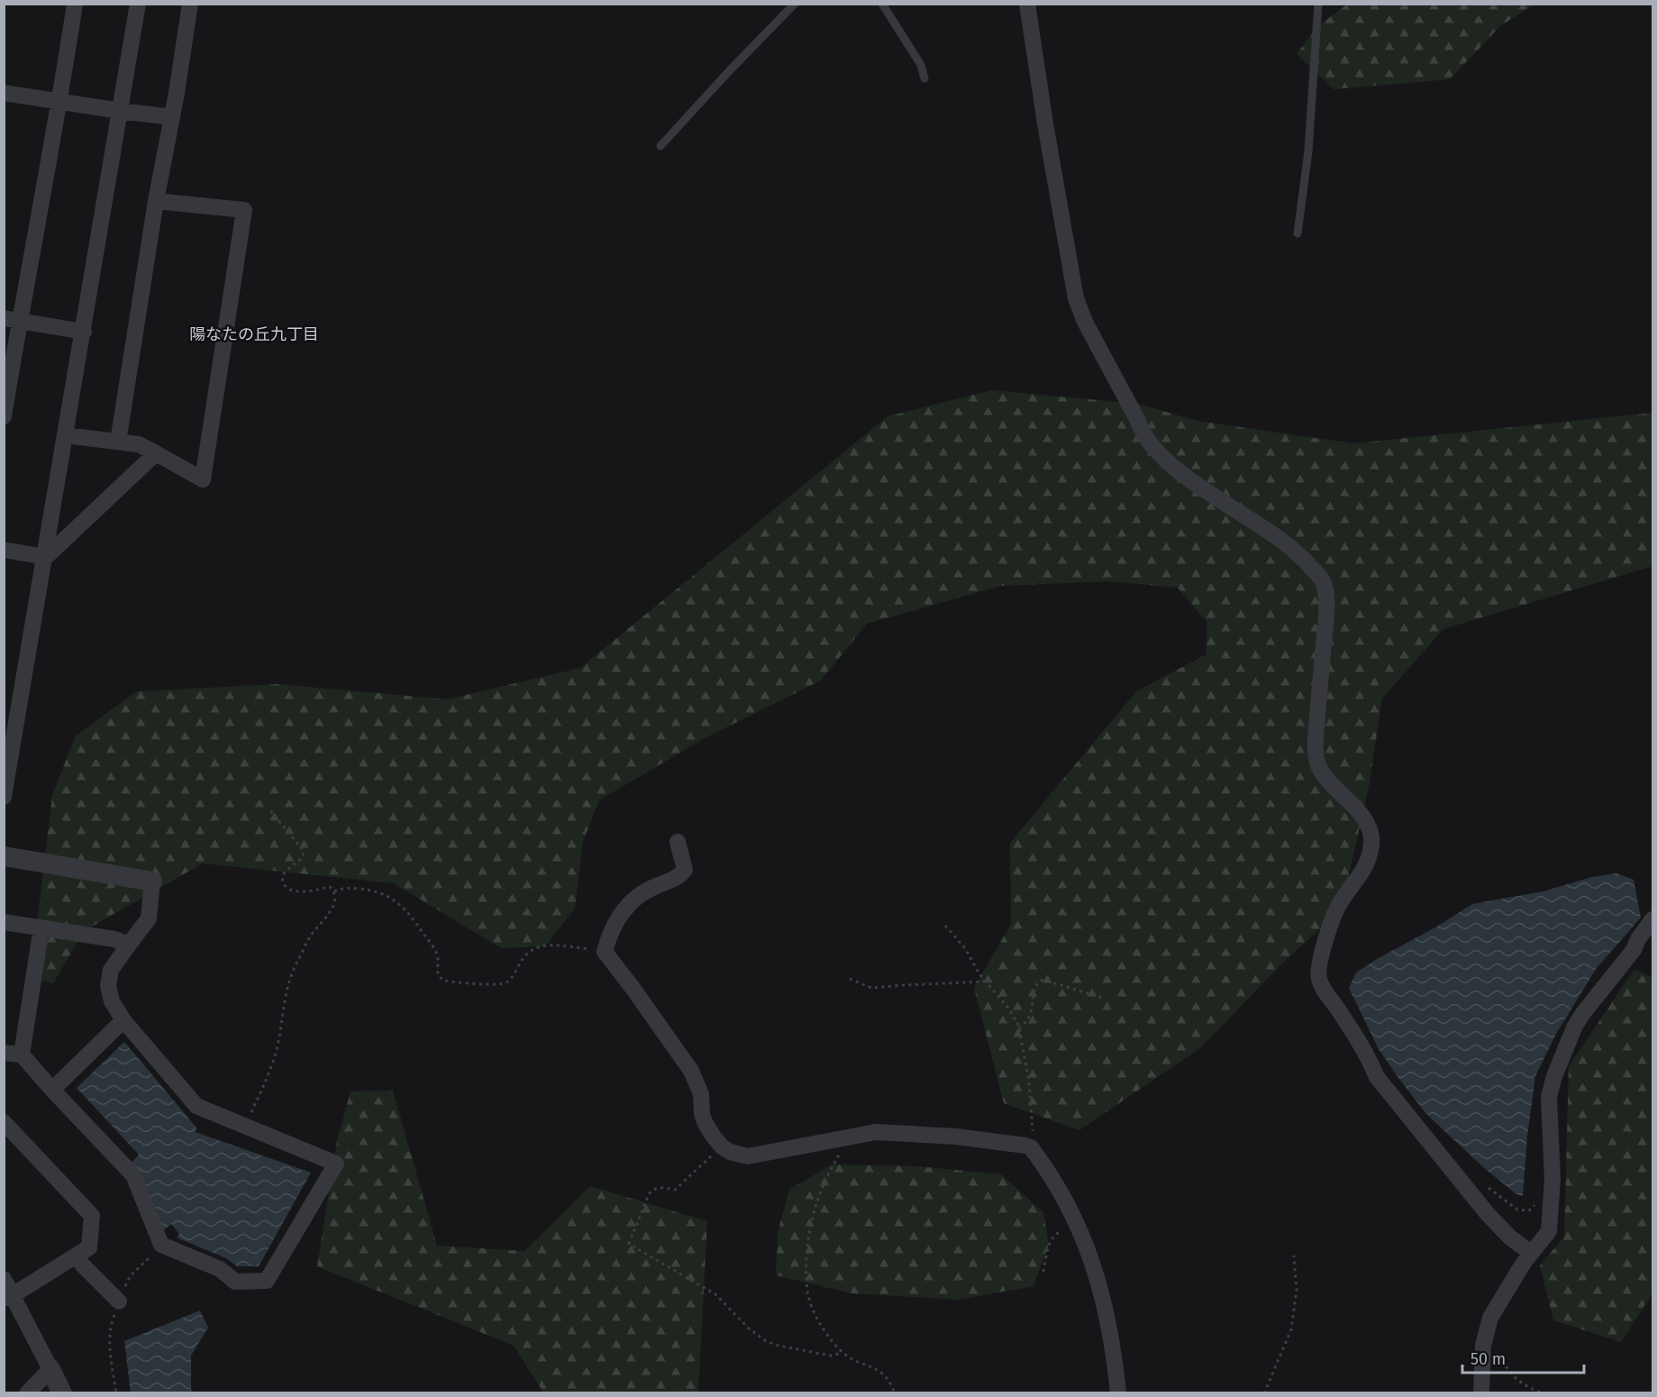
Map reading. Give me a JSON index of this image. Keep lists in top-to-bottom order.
{
  "districts": ["陽なたの丘九丁目"],
  "scale_bar": "50 m"
}
